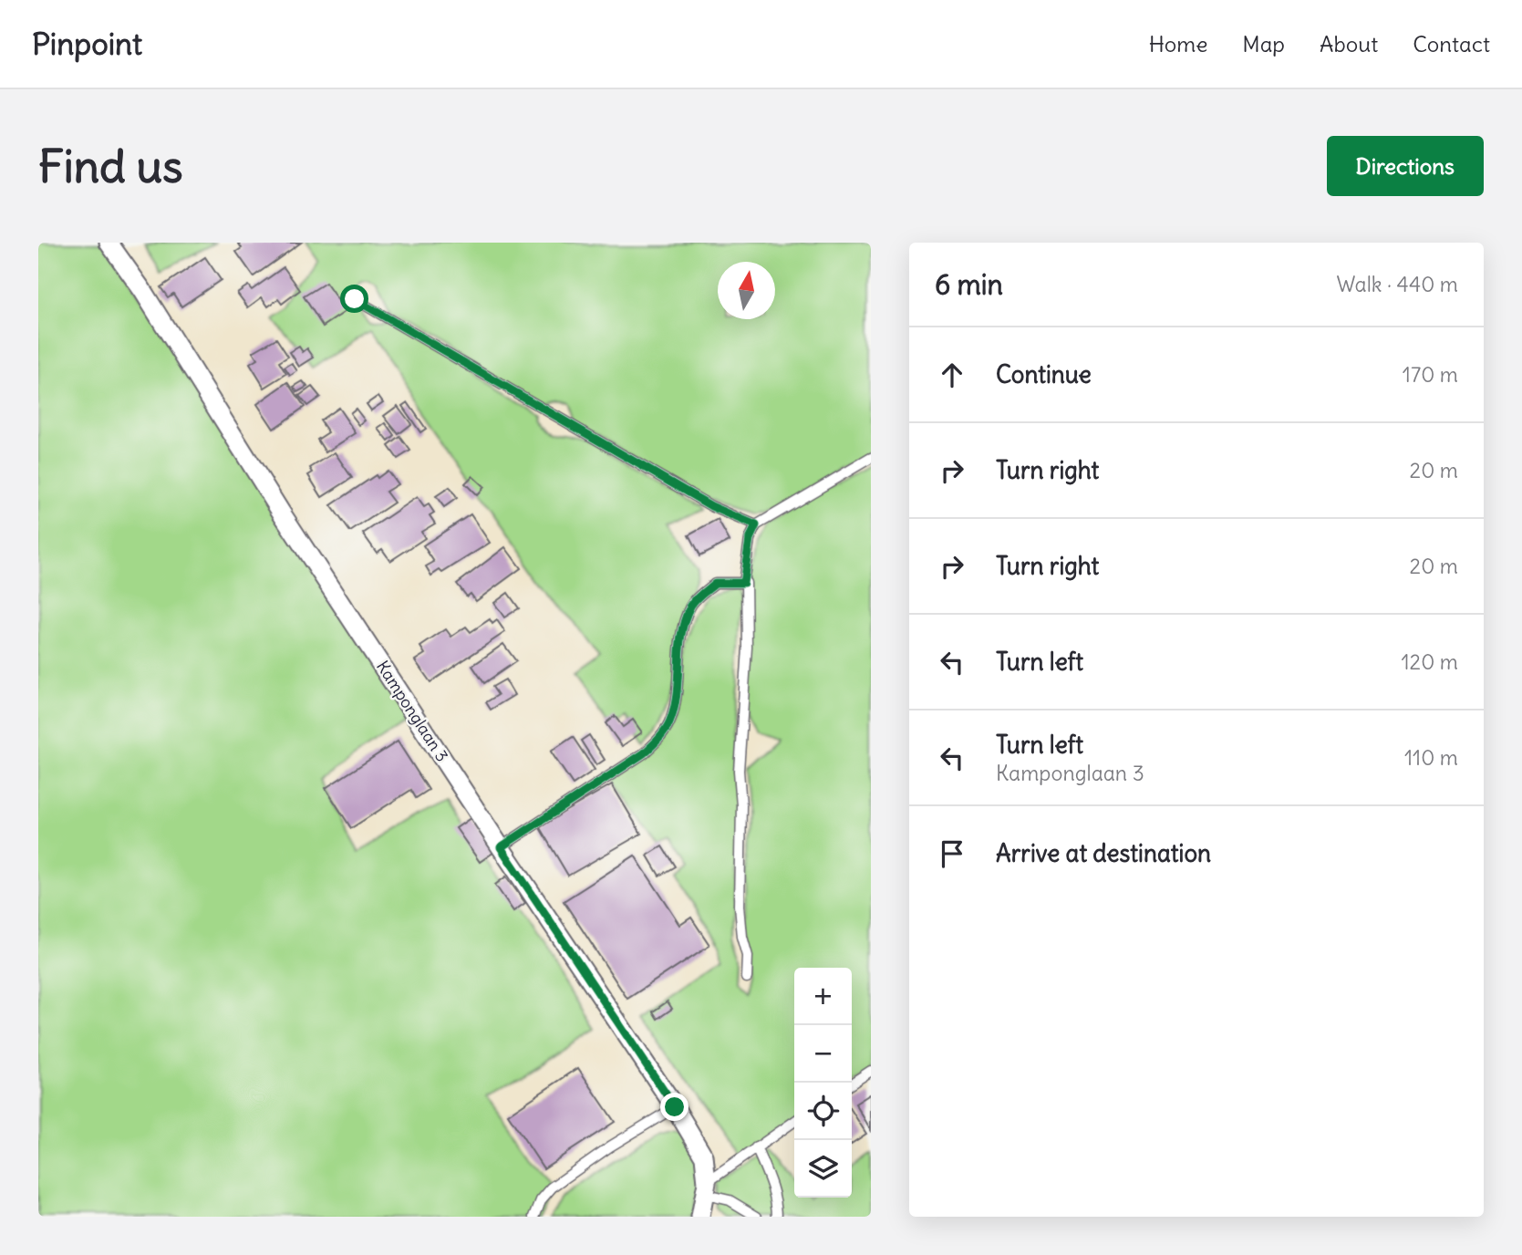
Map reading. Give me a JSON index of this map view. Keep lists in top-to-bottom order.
{
  "streets": {
    "street": ["Kamponglaan 3"]
  },
  "north": "top",
  "page": {
    "header": "Pinpoint",
    "nav": [
      "Home",
      "Map",
      "About",
      "Contact"
    ],
    "buttons": "Directions",
    "title": "Find us",
    "heading": ["6 min", "Walk · 440 m"],
    "list": [
      ["Continue", "170 m"],
      ["Turn right", "20 m"],
      ["Turn right", "20 m"],
      ["Turn left", "120 m"],
      ["Turn left", "Kamponglaan 3", "110 m"],
      "Arrive at destination"
    ],
    "map_buttons": ["+", "−"]
  }
}
